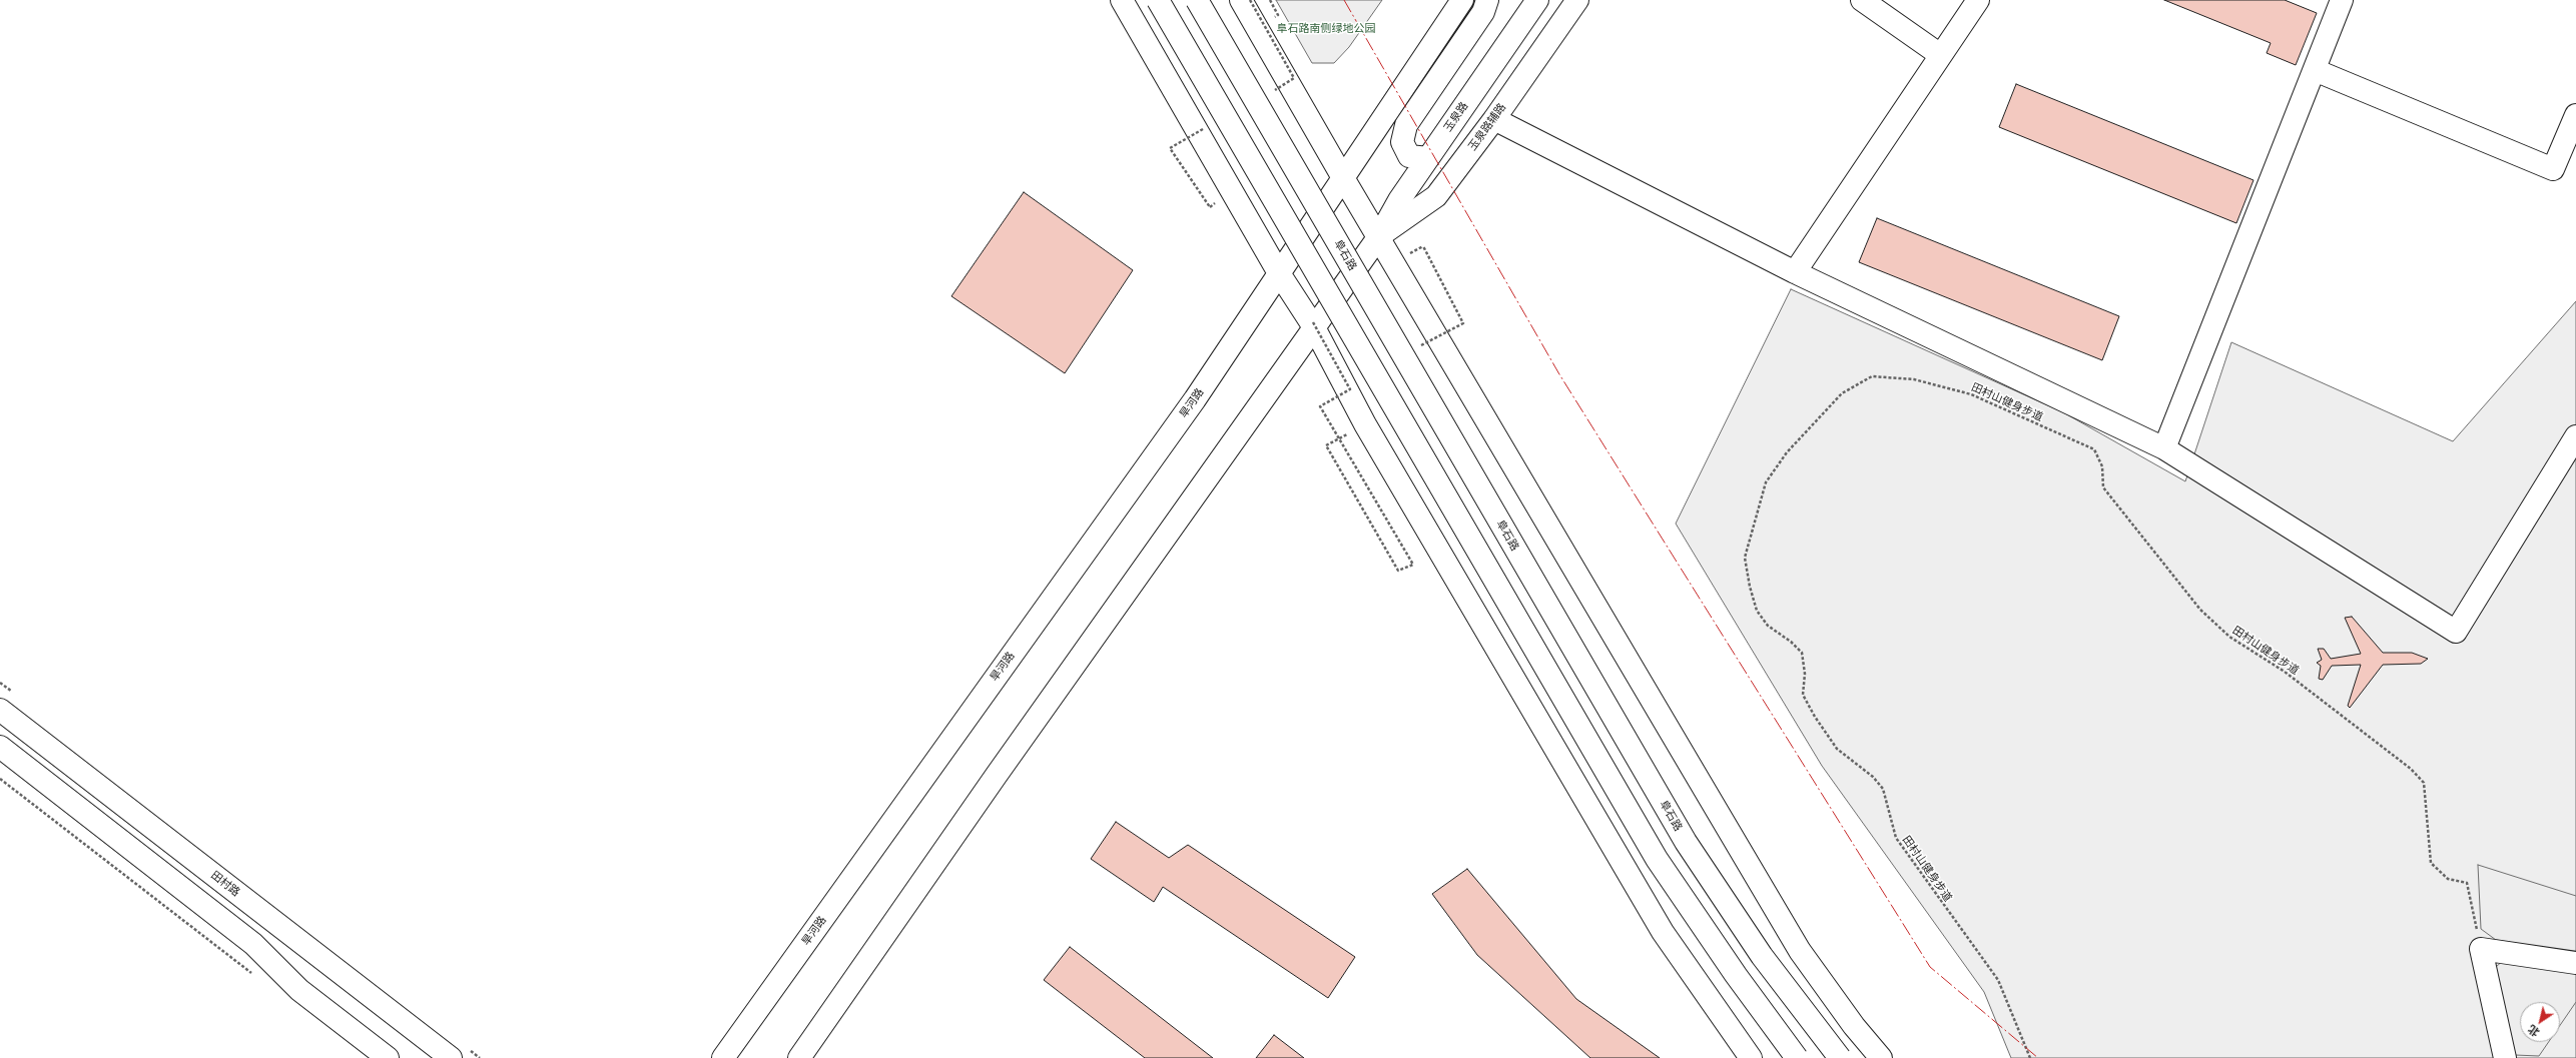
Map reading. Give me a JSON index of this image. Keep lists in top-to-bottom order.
{
  "streets": {
    "main road": [
      "玉泉路",
      "玉泉路辅路",
      "阜石路",
      "旱河路",
      "田村路"
    ],
    "path": ["田村山健身步道"]
  },
  "crossings": [
    ["玉泉路", "玉泉路辅路"]
  ],
  "parks": ["阜石路南侧绿地公园"],
  "north": "bottom left"
}
